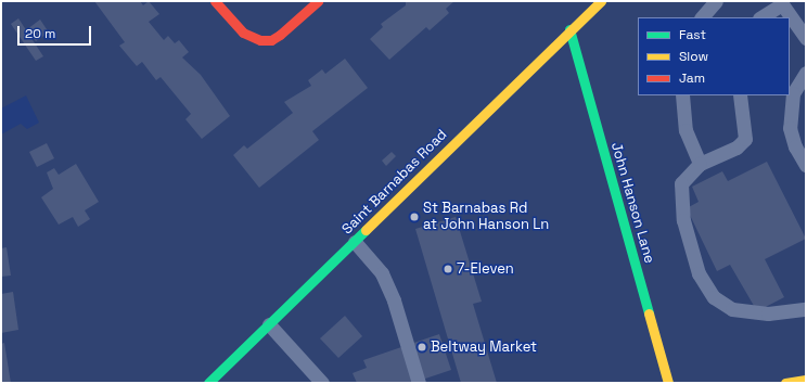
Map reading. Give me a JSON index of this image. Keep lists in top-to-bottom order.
{
  "streets": {
    "main road": ["Saint Barnabas Road", "John Hanson Lane"]
  },
  "crossings": [
    ["Saint Barnabas Road", "John Hanson Lane"]
  ],
  "places": ["St Barnabas Rd at John Hanson Ln", "7-Eleven", "Beltway Market"],
  "legend": ["Fast", "Slow", "Jam"],
  "scale_bar": "20 m"
}
